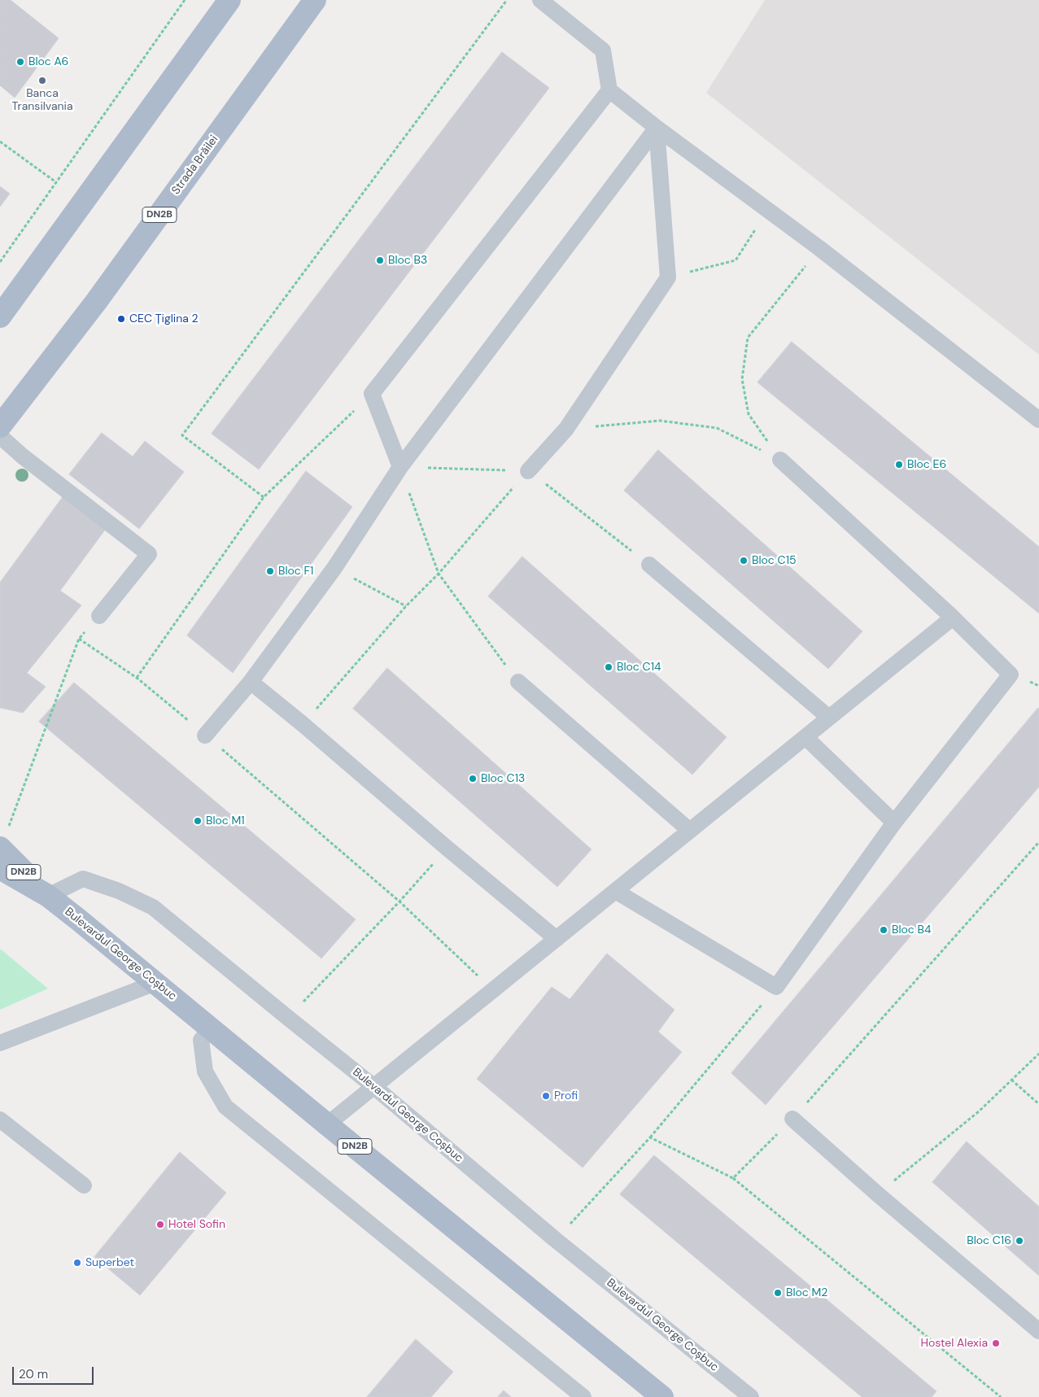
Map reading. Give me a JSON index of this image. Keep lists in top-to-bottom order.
{
  "streets": {
    "main road": ["Strada Brăilei", "DN2B", "Bulevardul George Coșbuc"]
  },
  "crossings": [
    ["DN2B", "Bulevardul George Coșbuc"]
  ],
  "places": [
    "Bloc A6",
    "Banca Transilvania",
    "Bloc B3",
    "CEC Țiglina 2",
    "Bloc E6",
    "Bloc C15",
    "Bloc F1",
    "Bloc C14",
    "Bloc C13",
    "Bloc M1",
    "Bloc B4",
    "Profi",
    "Hotel Sofin",
    "Bloc C16",
    "Superbet",
    "Bloc M2",
    "Hostel Alexia"
  ],
  "scale_bar": "20 m"
}
